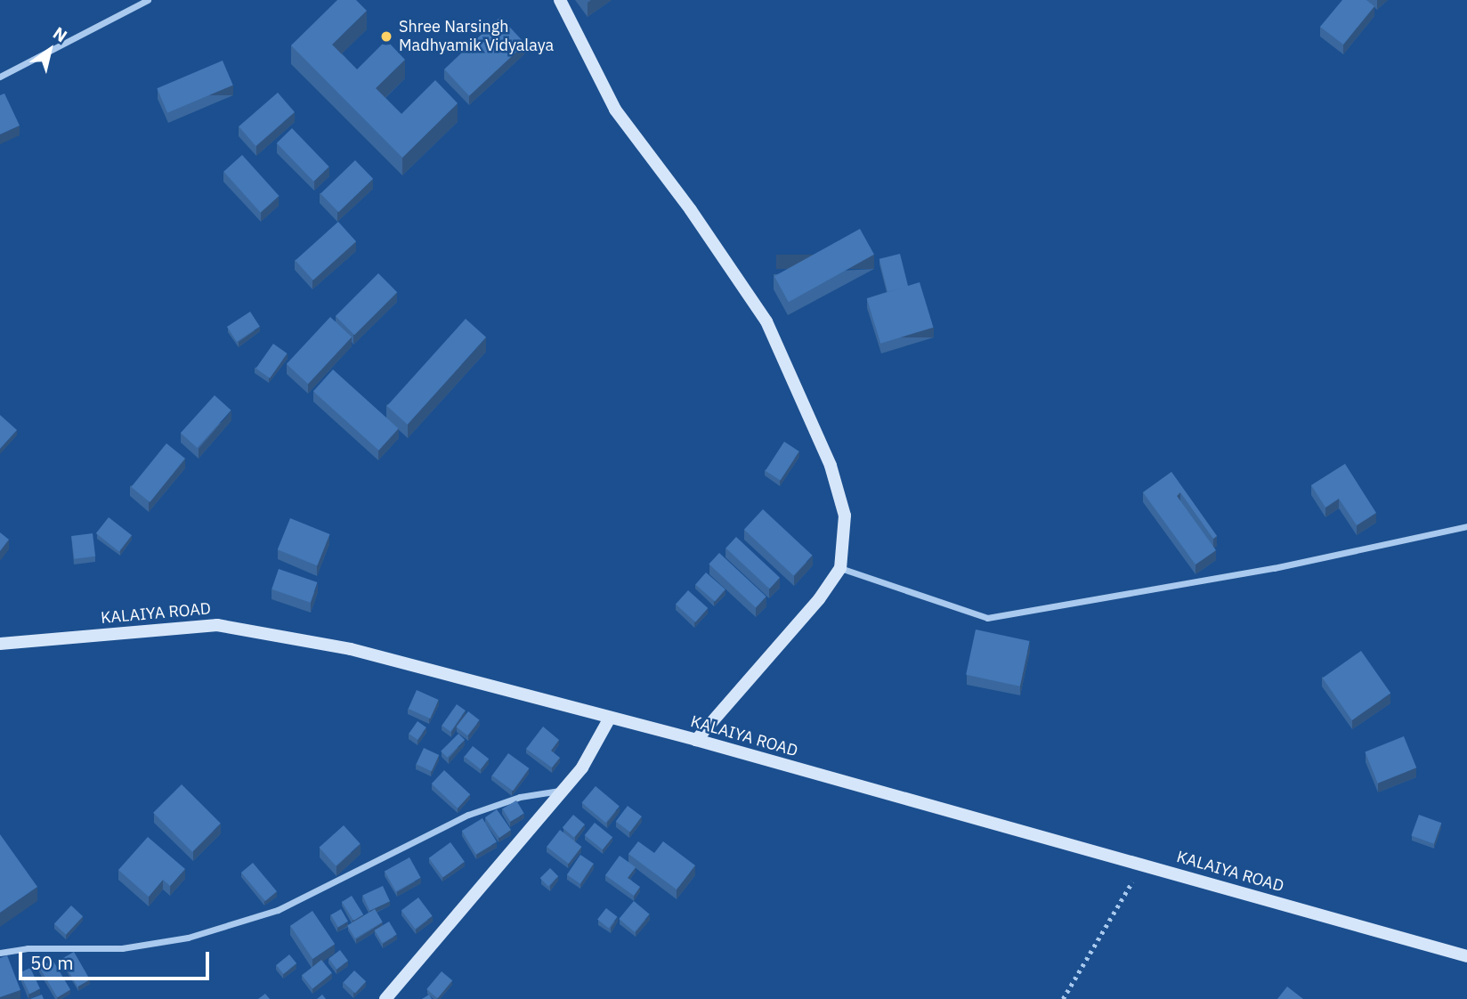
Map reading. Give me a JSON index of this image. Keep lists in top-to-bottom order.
{
  "streets": {
    "main road": ["KALAIYA ROAD"]
  },
  "places": ["Shree Narsingh Madhyamik Vidyalaya"],
  "scale_bar": "50 m",
  "north": "top right"
}
